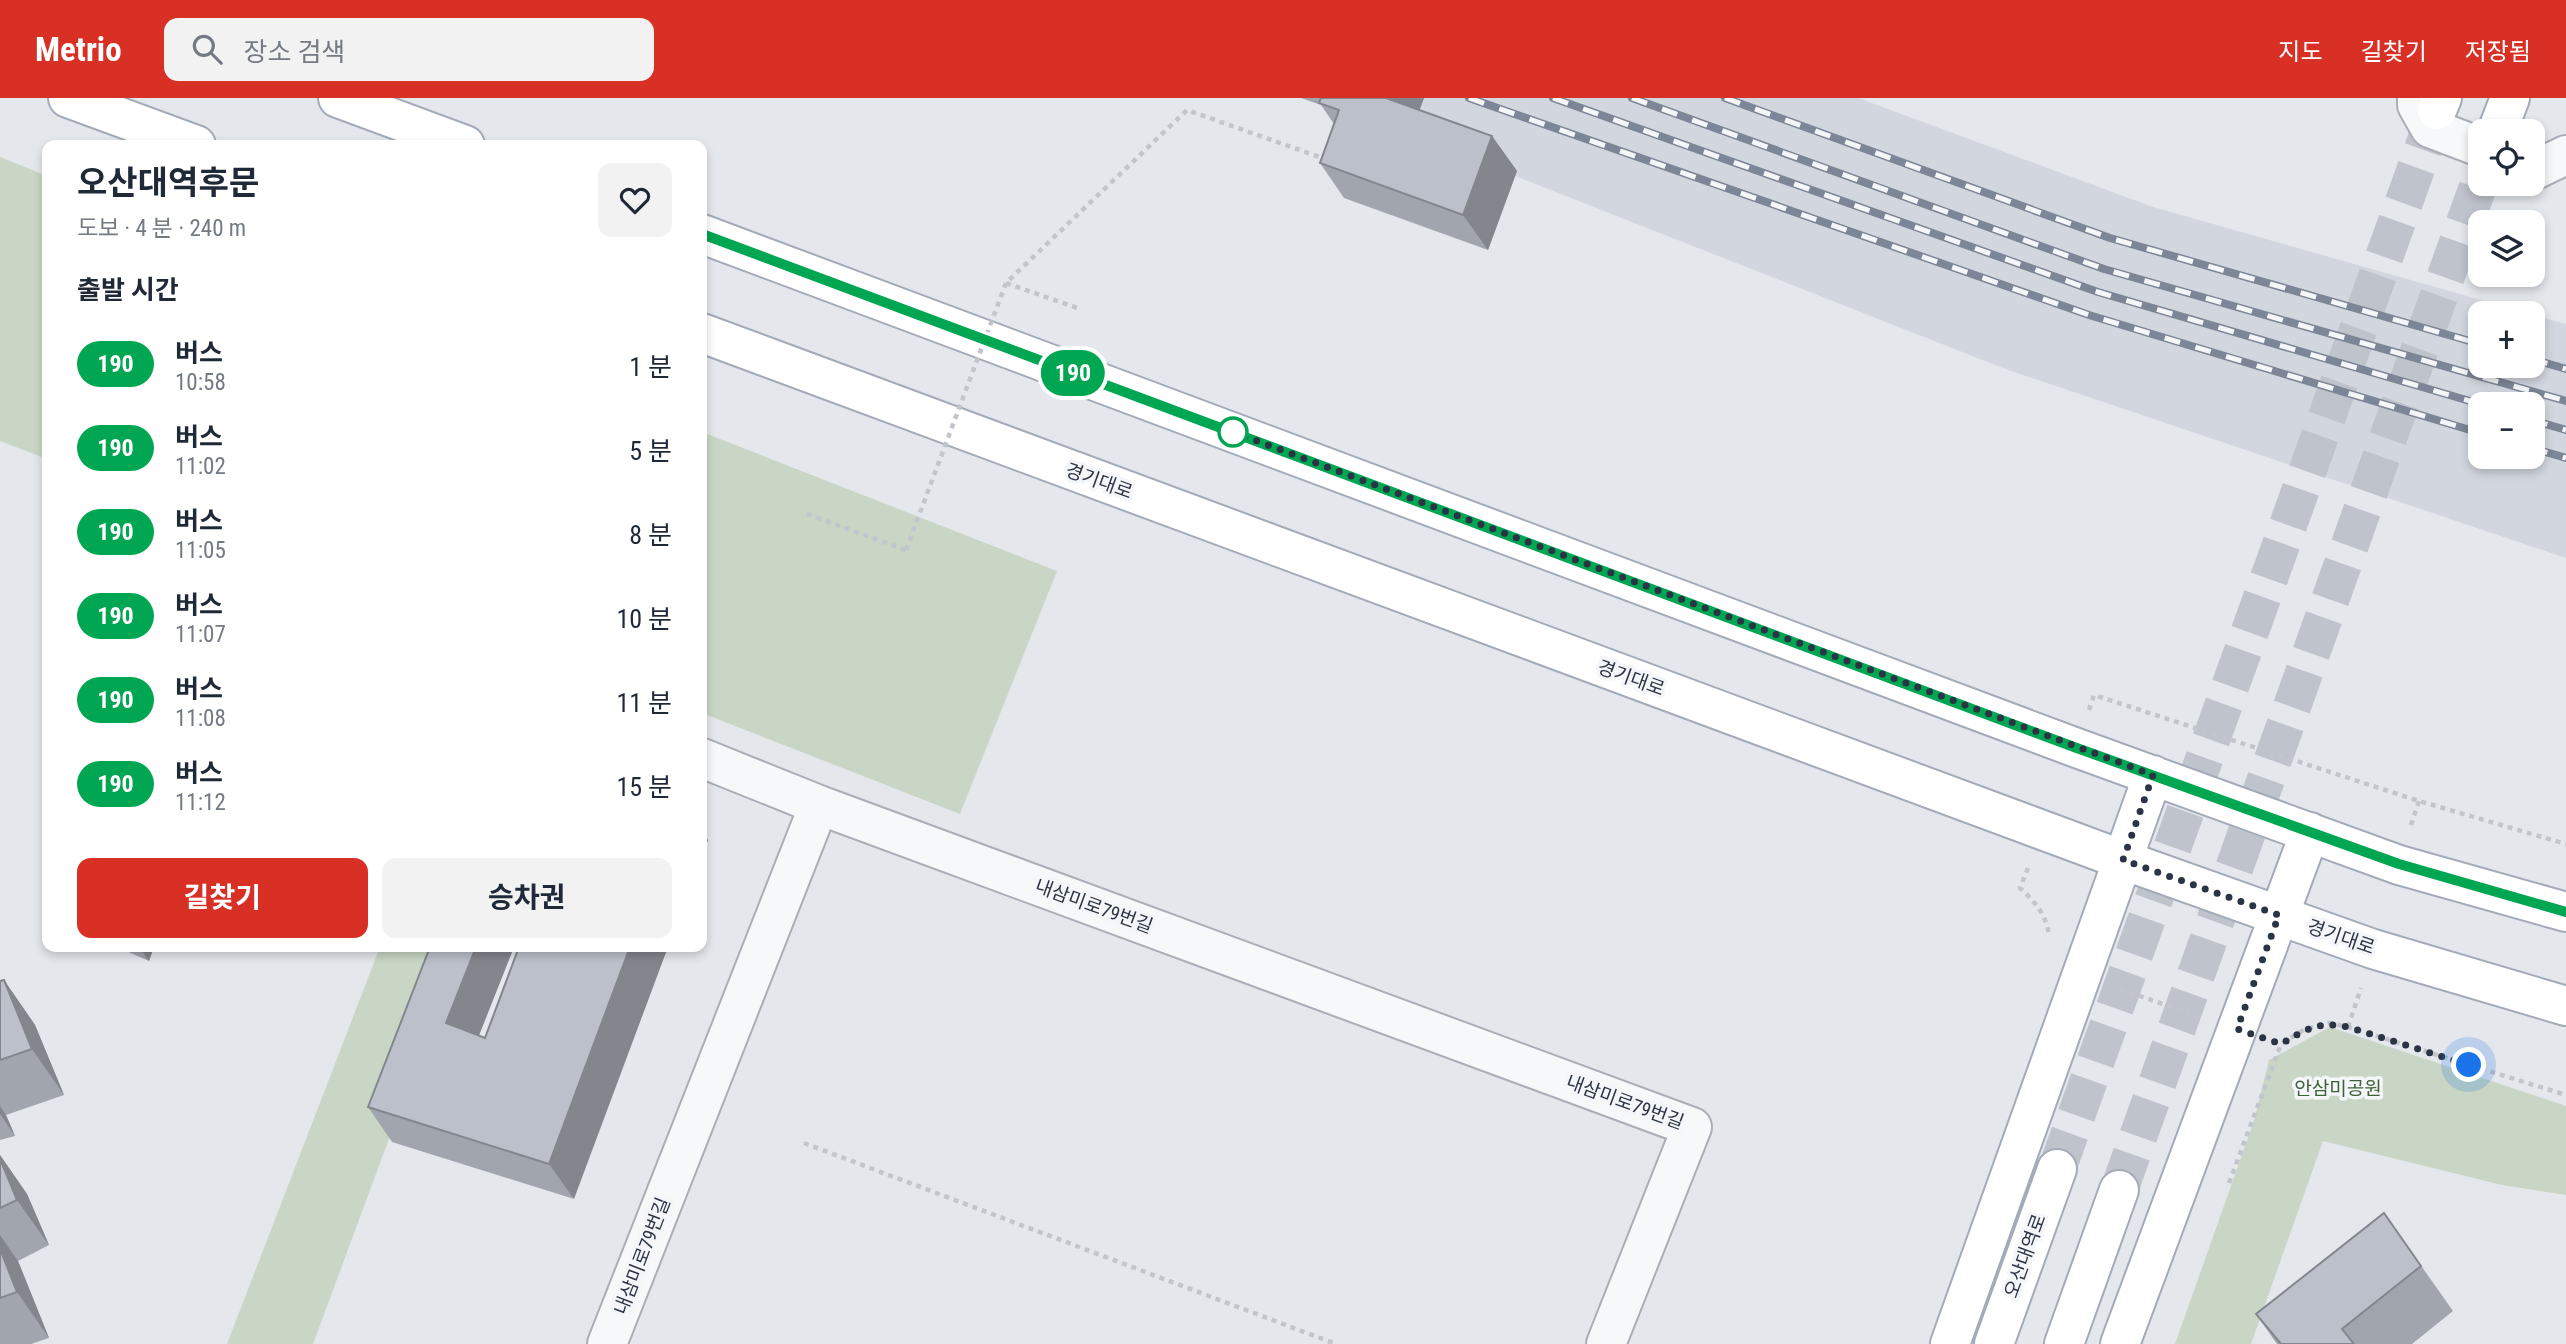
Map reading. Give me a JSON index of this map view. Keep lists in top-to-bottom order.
{
  "streets": {
    "main road": ["경기대로", "오산대역로"],
    "street": ["내삼미로79번길"]
  },
  "parks": ["안삼미공원"],
  "lines": ["bus line 190"],
  "page": {
    "header": "Metrio",
    "search": "장소 검색",
    "nav": ["지도", "길찾기", "저장됨"],
    "on_map": "190",
    "map_buttons": ["+", "−"],
    "heading": [
      ["오산대역후문", "도보 · 4 분 · 240 m"],
      "출발 시간"
    ],
    "list": [
      {
        "mark": "190",
        "name": "버스",
        "note": "10:58",
        "value": "1 분"
      },
      {
        "mark": "190",
        "name": "버스",
        "note": "11:02",
        "value": "5 분"
      },
      {
        "mark": "190",
        "name": "버스",
        "note": "11:05",
        "value": "8 분"
      },
      {
        "mark": "190",
        "name": "버스",
        "note": "11:07",
        "value": "10 분"
      },
      {
        "mark": "190",
        "name": "버스",
        "note": "11:08",
        "value": "11 분"
      },
      {
        "mark": "190",
        "name": "버스",
        "note": "11:12",
        "value": "15 분"
      }
    ],
    "buttons": ["길찾기", "승차권"]
  }
}
